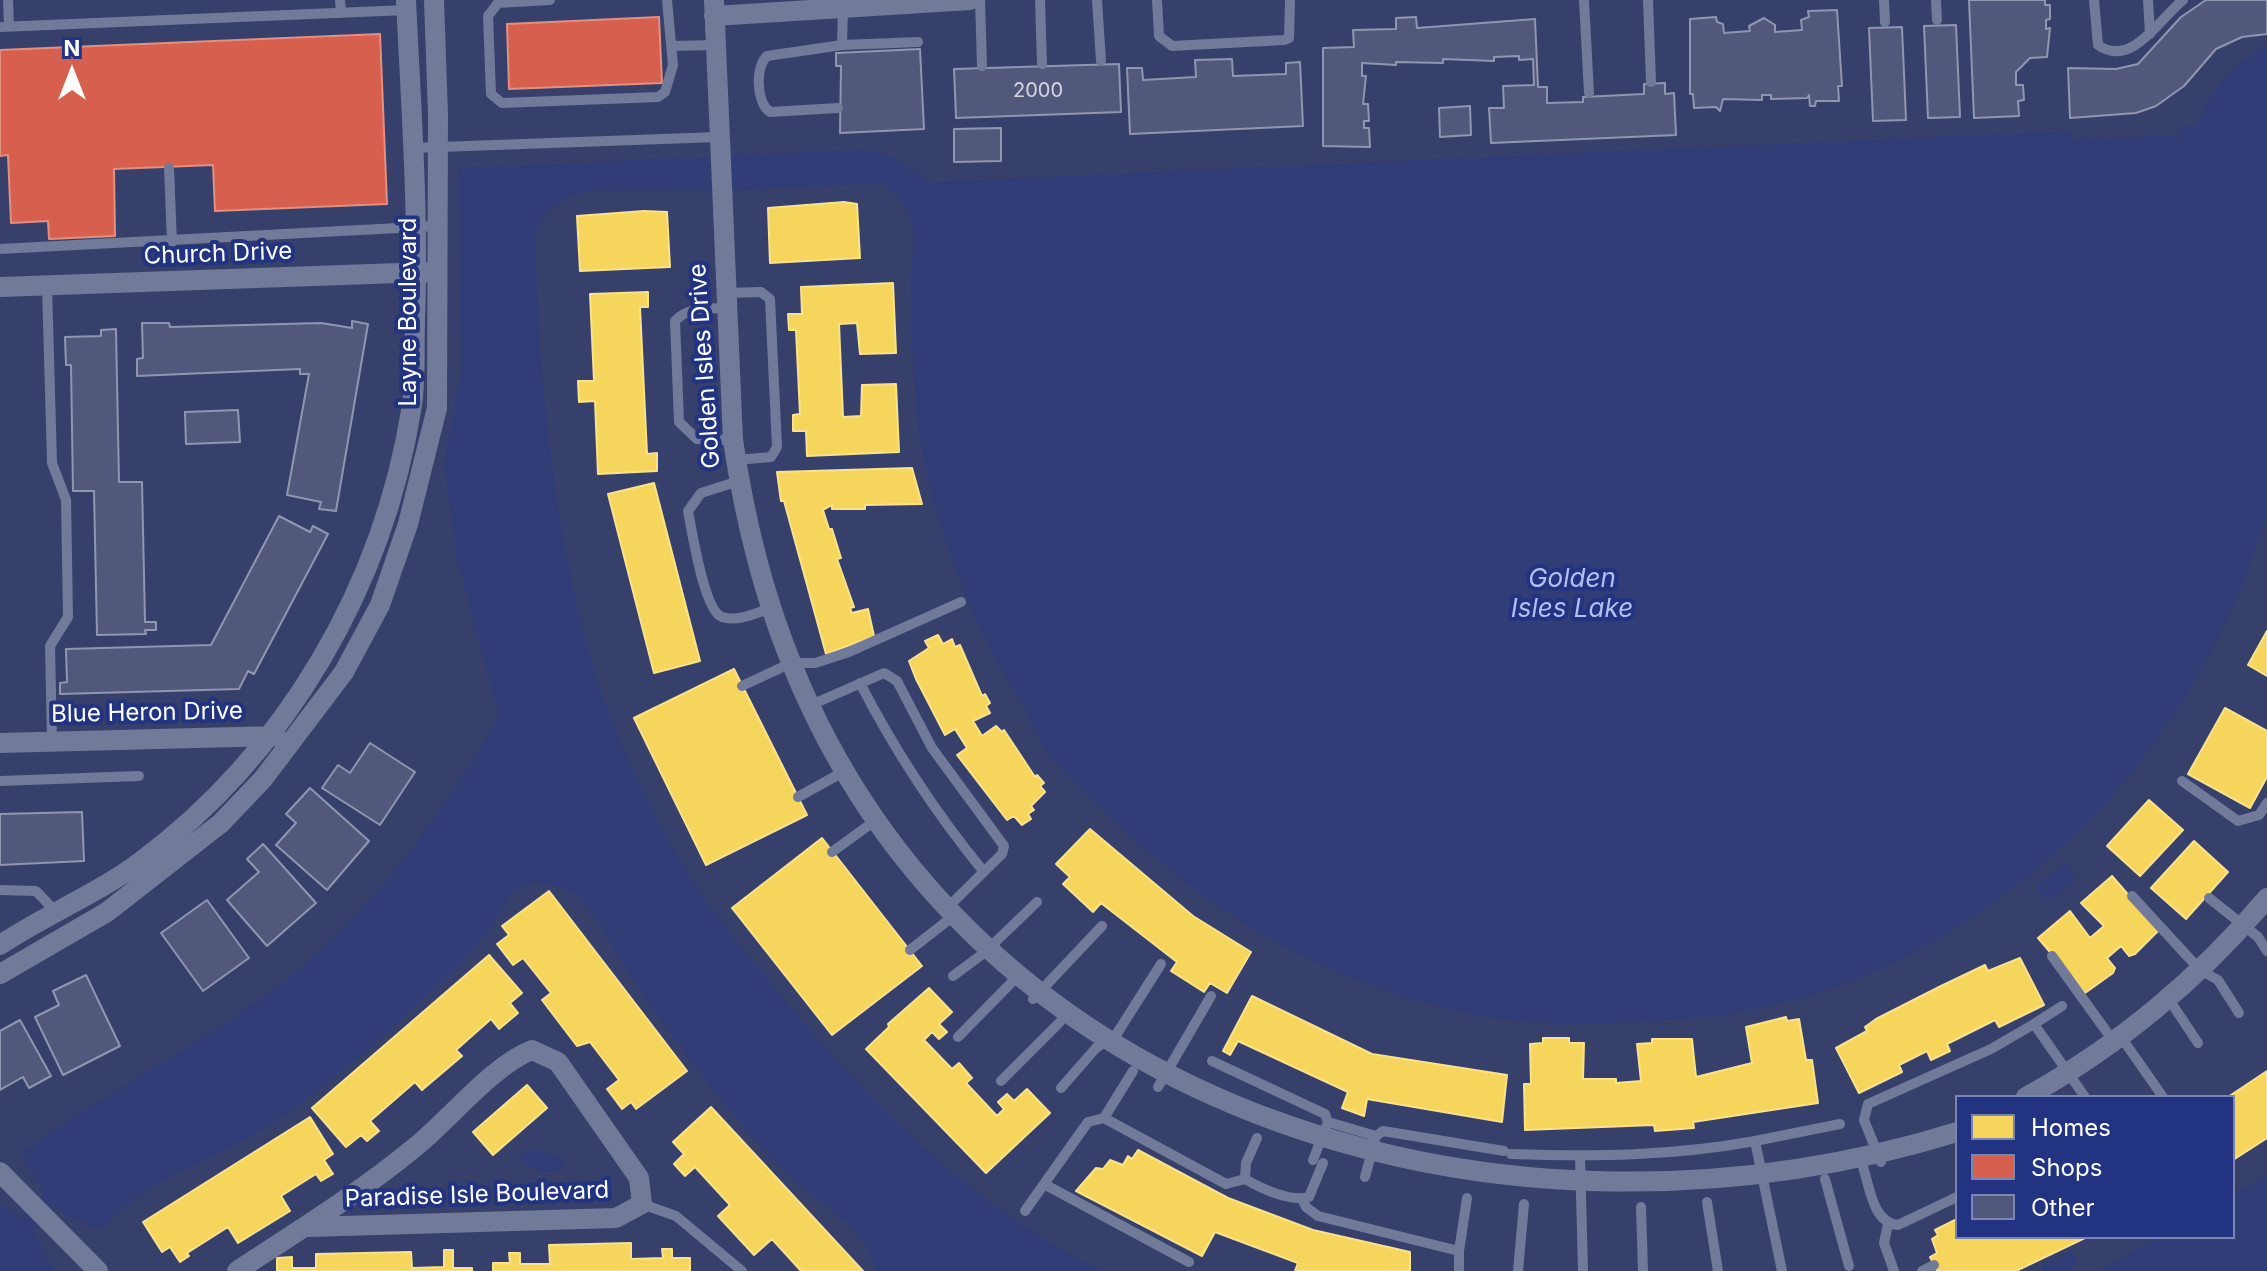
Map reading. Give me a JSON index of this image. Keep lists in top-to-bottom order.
{
  "streets": {
    "street": [
      "Church Drive",
      "Layne Boulevard",
      "Golden Isles Drive",
      "Blue Heron Drive",
      "Paradise Isle Boulevard"
    ]
  },
  "crossings": [
    ["Church Drive", "Layne Boulevard"],
    ["Layne Boulevard", "Blue Heron Drive"]
  ],
  "water": ["Golden Isles Lake"],
  "house_numbers": ["2000"],
  "legend": ["Homes", "Shops", "Other"],
  "north": "top"
}
